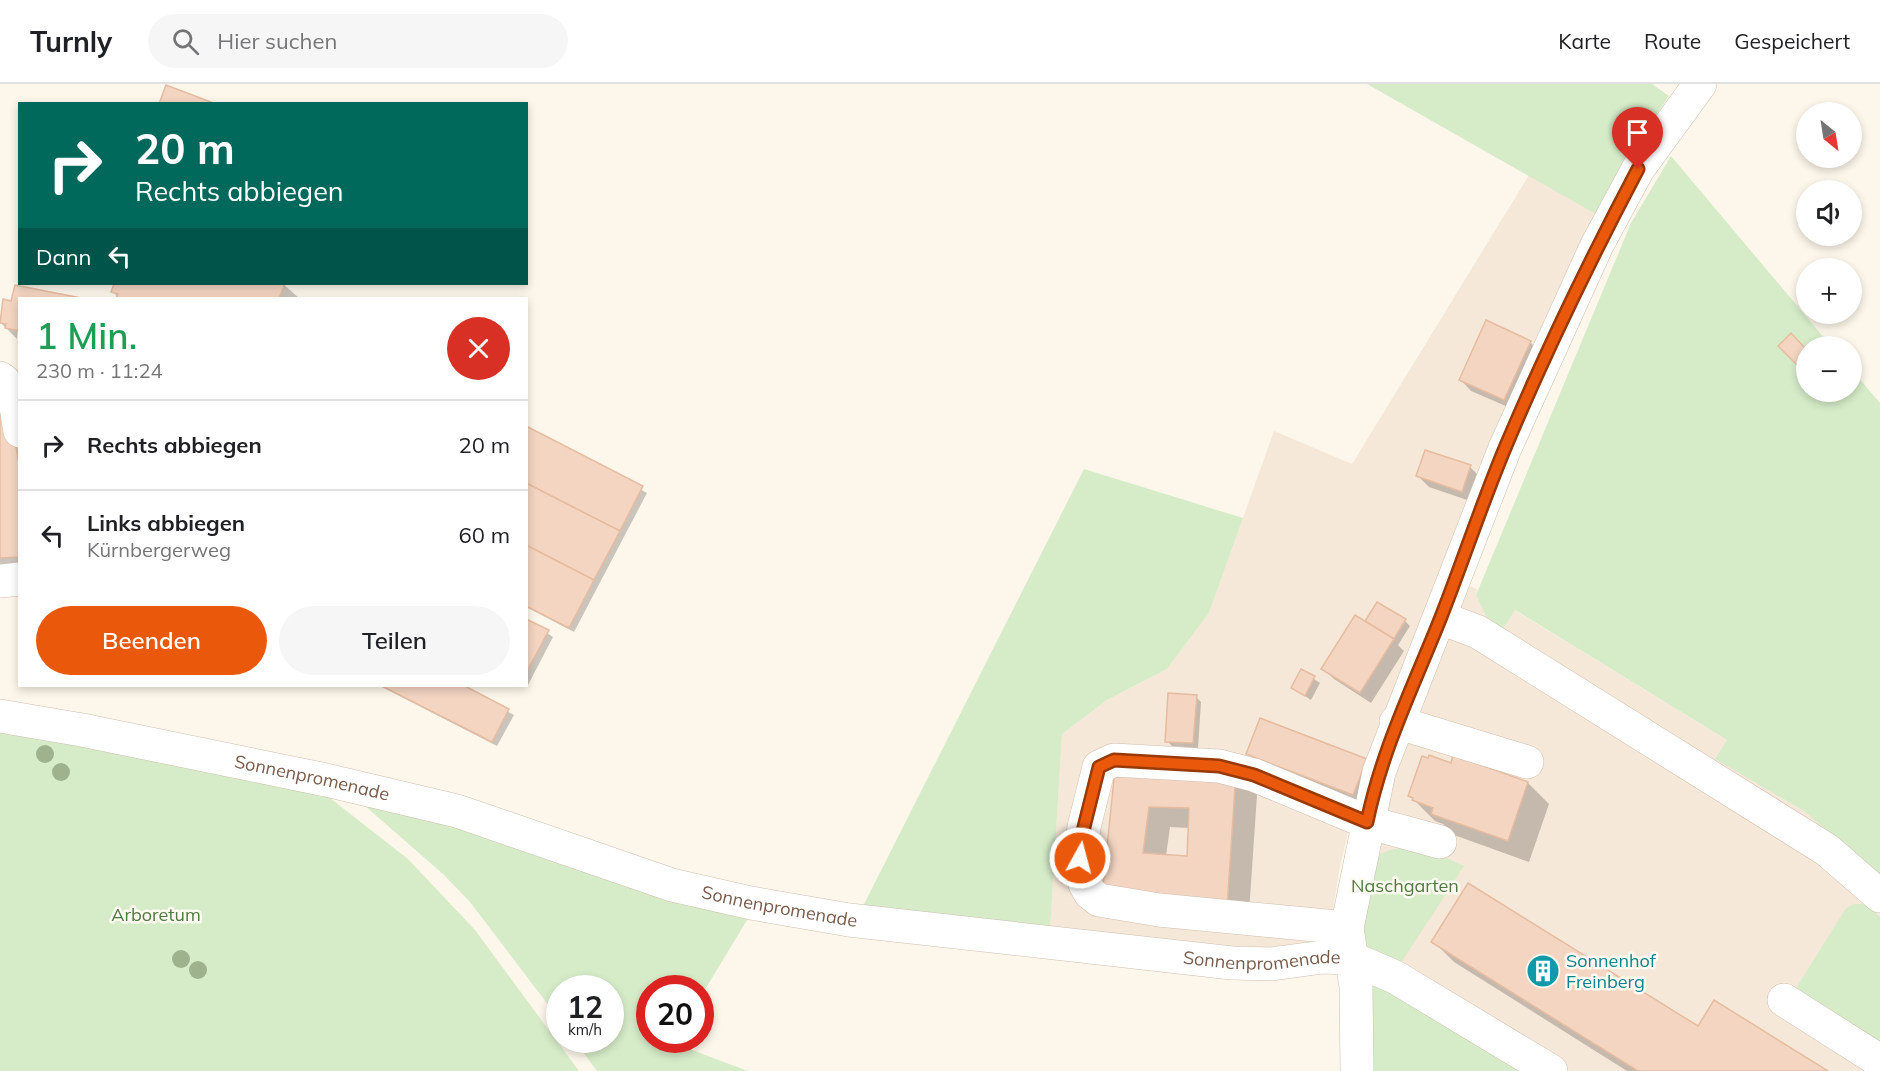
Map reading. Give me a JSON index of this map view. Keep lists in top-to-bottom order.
{
  "streets": {
    "street": ["Sonnenpromenade"]
  },
  "parks": ["Naschgarten", "Arboretum"],
  "places": {
    "building": ["Sonnenhof Freinberg"]
  },
  "north": "bottom right",
  "page": {
    "header": "Turnly",
    "search": "Hier suchen",
    "nav": ["Karte", "Route", "Gespeichert"],
    "map_buttons": ["+", "−"],
    "turn": ["20 m", "Rechts abbiegen"],
    "then": "Dann",
    "heading": ["1 Min.", "230 m · 11:24"],
    "list": [
      {
        "name": "Rechts abbiegen",
        "value": "20 m"
      },
      {
        "name": "Links abbiegen",
        "note": "Kürnbergerweg",
        "value": "60 m"
      }
    ],
    "buttons": ["Beenden", "Teilen"],
    "speed": "12 km/h",
    "limit": "20"
  }
}
